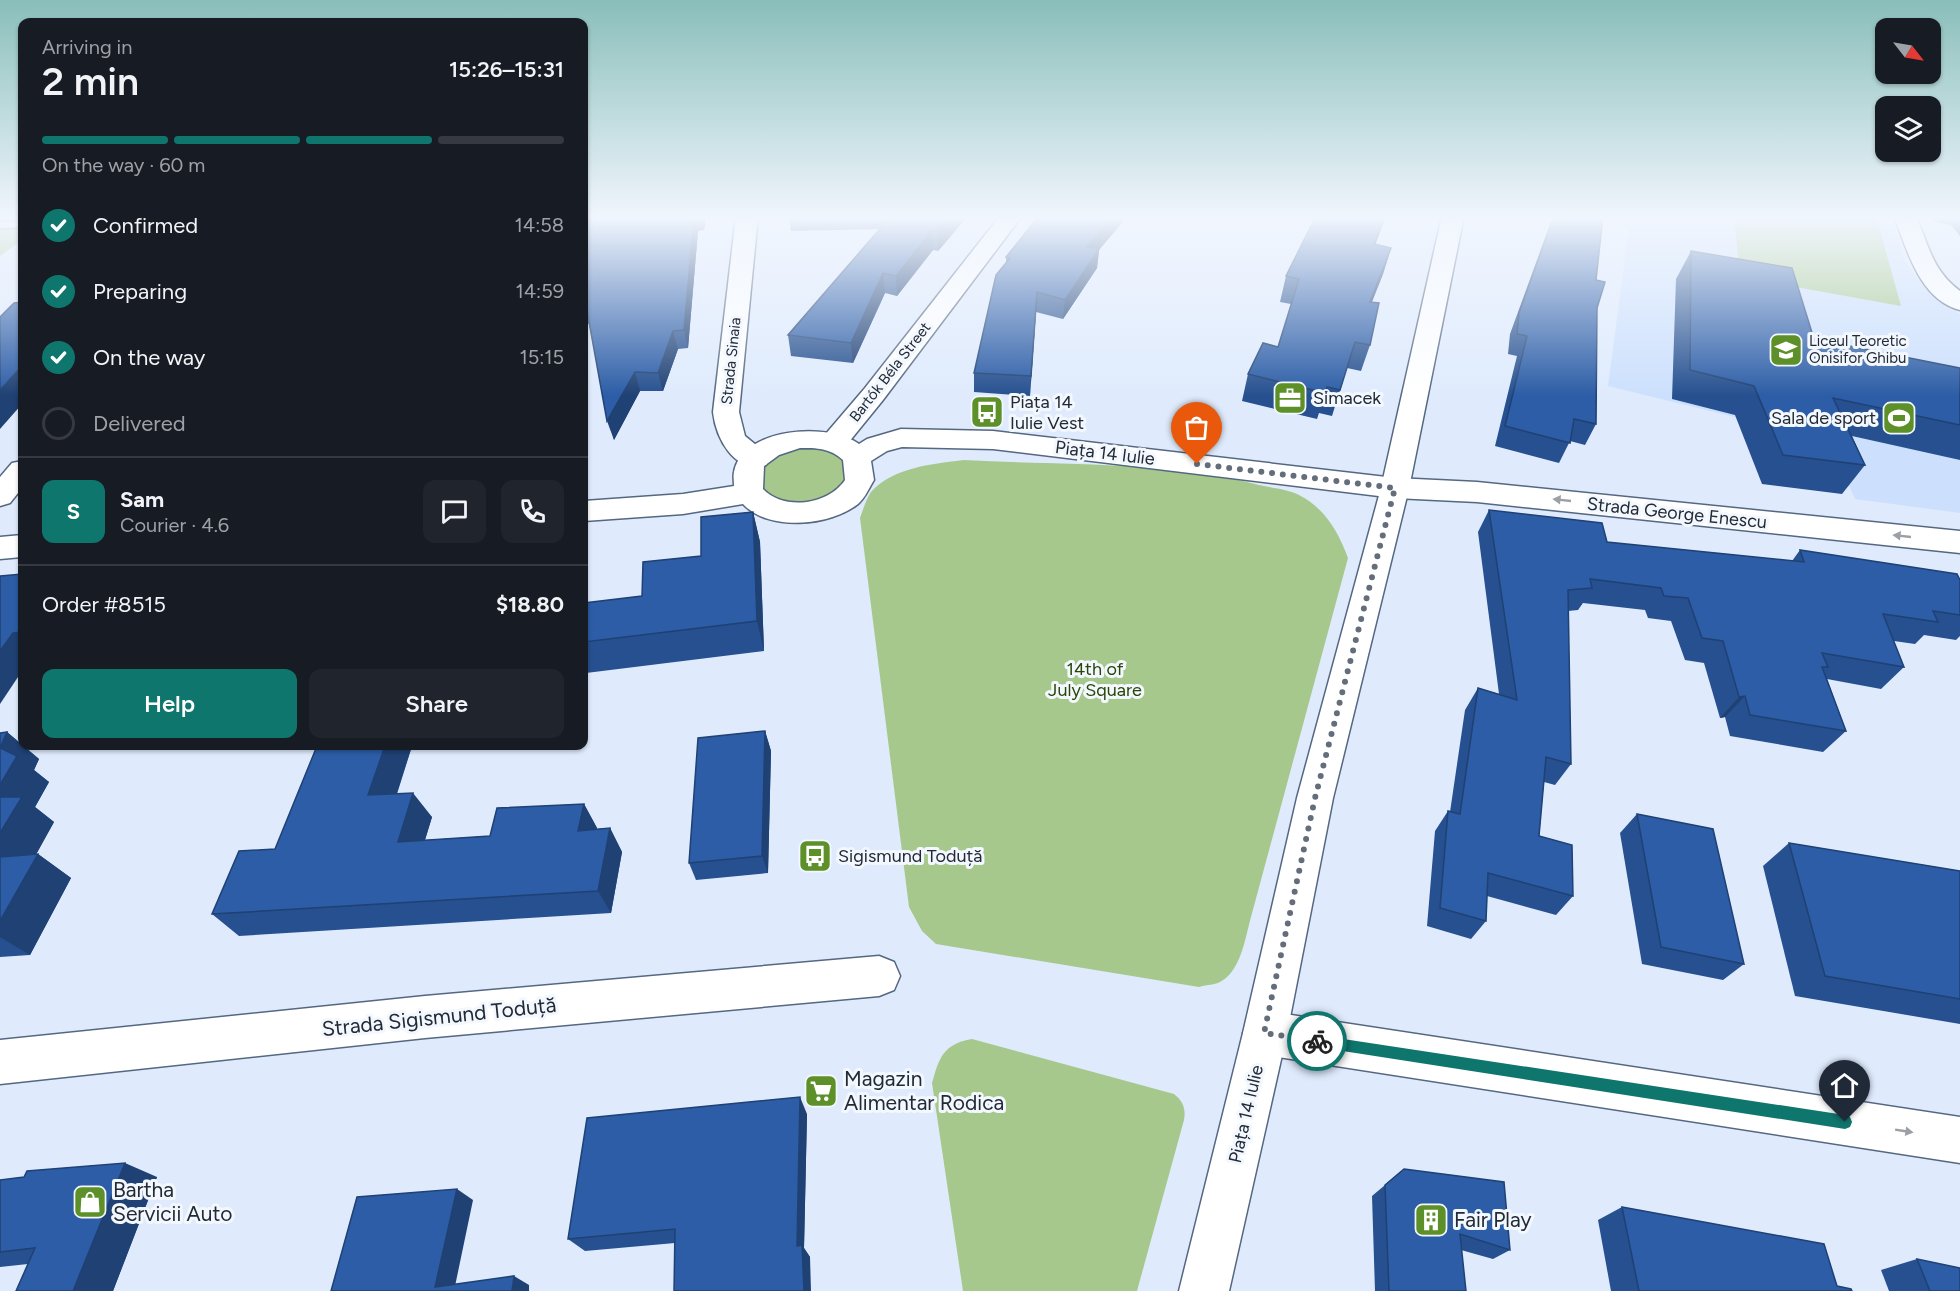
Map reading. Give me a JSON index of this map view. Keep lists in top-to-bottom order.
{
  "streets": {
    "street": [
      "Strada Sinaia",
      "Bartók Béla Street",
      "Piața 14 Iulie",
      "Strada George Enescu",
      "Strada Sigismund Toduță"
    ]
  },
  "crossings": [
    ["Strada Sinaia", "Bartók Béla Street"],
    ["Strada Sinaia", "Piața 14 Iulie"],
    ["Bartók Béla Street", "Piața 14 Iulie"],
    ["Piața 14 Iulie", "Strada George Enescu"]
  ],
  "one_way": ["Strada George Enescu"],
  "parks": ["14th of July Square"],
  "places": {
    "school or university": ["Liceul Teoretic Onisifor Ghibu"],
    "office": ["Simacek"],
    "bus stop": ["Piața 14 Iulie Vest", "Sigismund Toduță"],
    "sports": ["Sala de sport"],
    "supermarket": ["Magazin Alimentar Rodica"],
    "shop": ["Bartha Servicii Auto"],
    "building": ["Fair Play"]
  },
  "north": "bottom right",
  "page": {
    "heading": ["2 min", "Arriving in", "15:26–15:31"],
    "panel": [
      "Sam",
      "Courier · 4.6",
      "Order #8515",
      "$18.80"
    ],
    "bar": "On the way · 60 m",
    "list": [
      ["Confirmed", "14:58"],
      ["Preparing", "14:59"],
      ["On the way", "15:15"],
      "Delivered"
    ],
    "round": "S",
    "buttons": ["Help", "Share"]
  }
}
